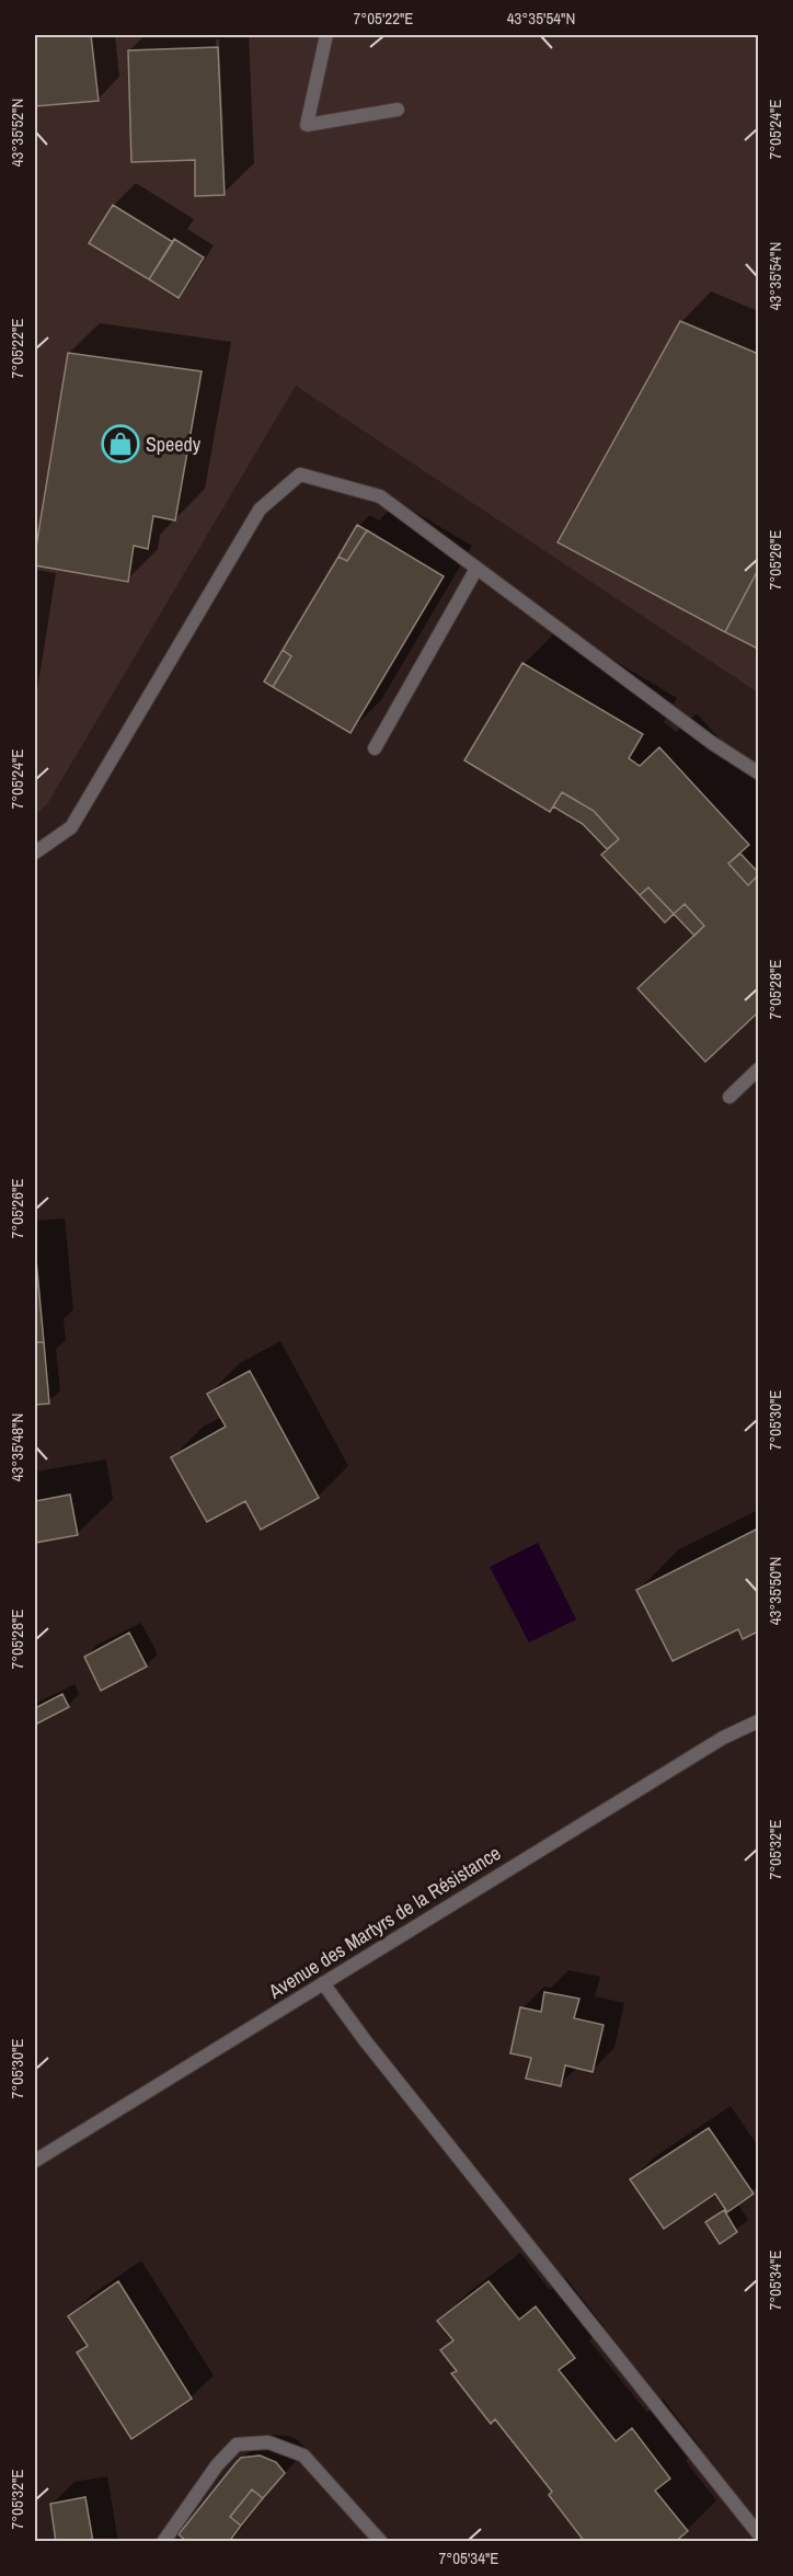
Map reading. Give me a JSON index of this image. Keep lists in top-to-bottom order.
{
  "streets": {
    "street": ["Avenue des Martyrs de la Résistance"]
  },
  "places": {
    "shop": ["Speedy"]
  },
  "coordinates": [
    "7°05'22\"E",
    "43°35'54\"N",
    "7°05'24\"E",
    "43°35'52\"N",
    "7°05'26\"E",
    "7°05'28\"E",
    "7°05'30\"E",
    "43°35'48\"N",
    "43°35'50\"N",
    "7°05'32\"E",
    "7°05'34\"E"
  ]
}
